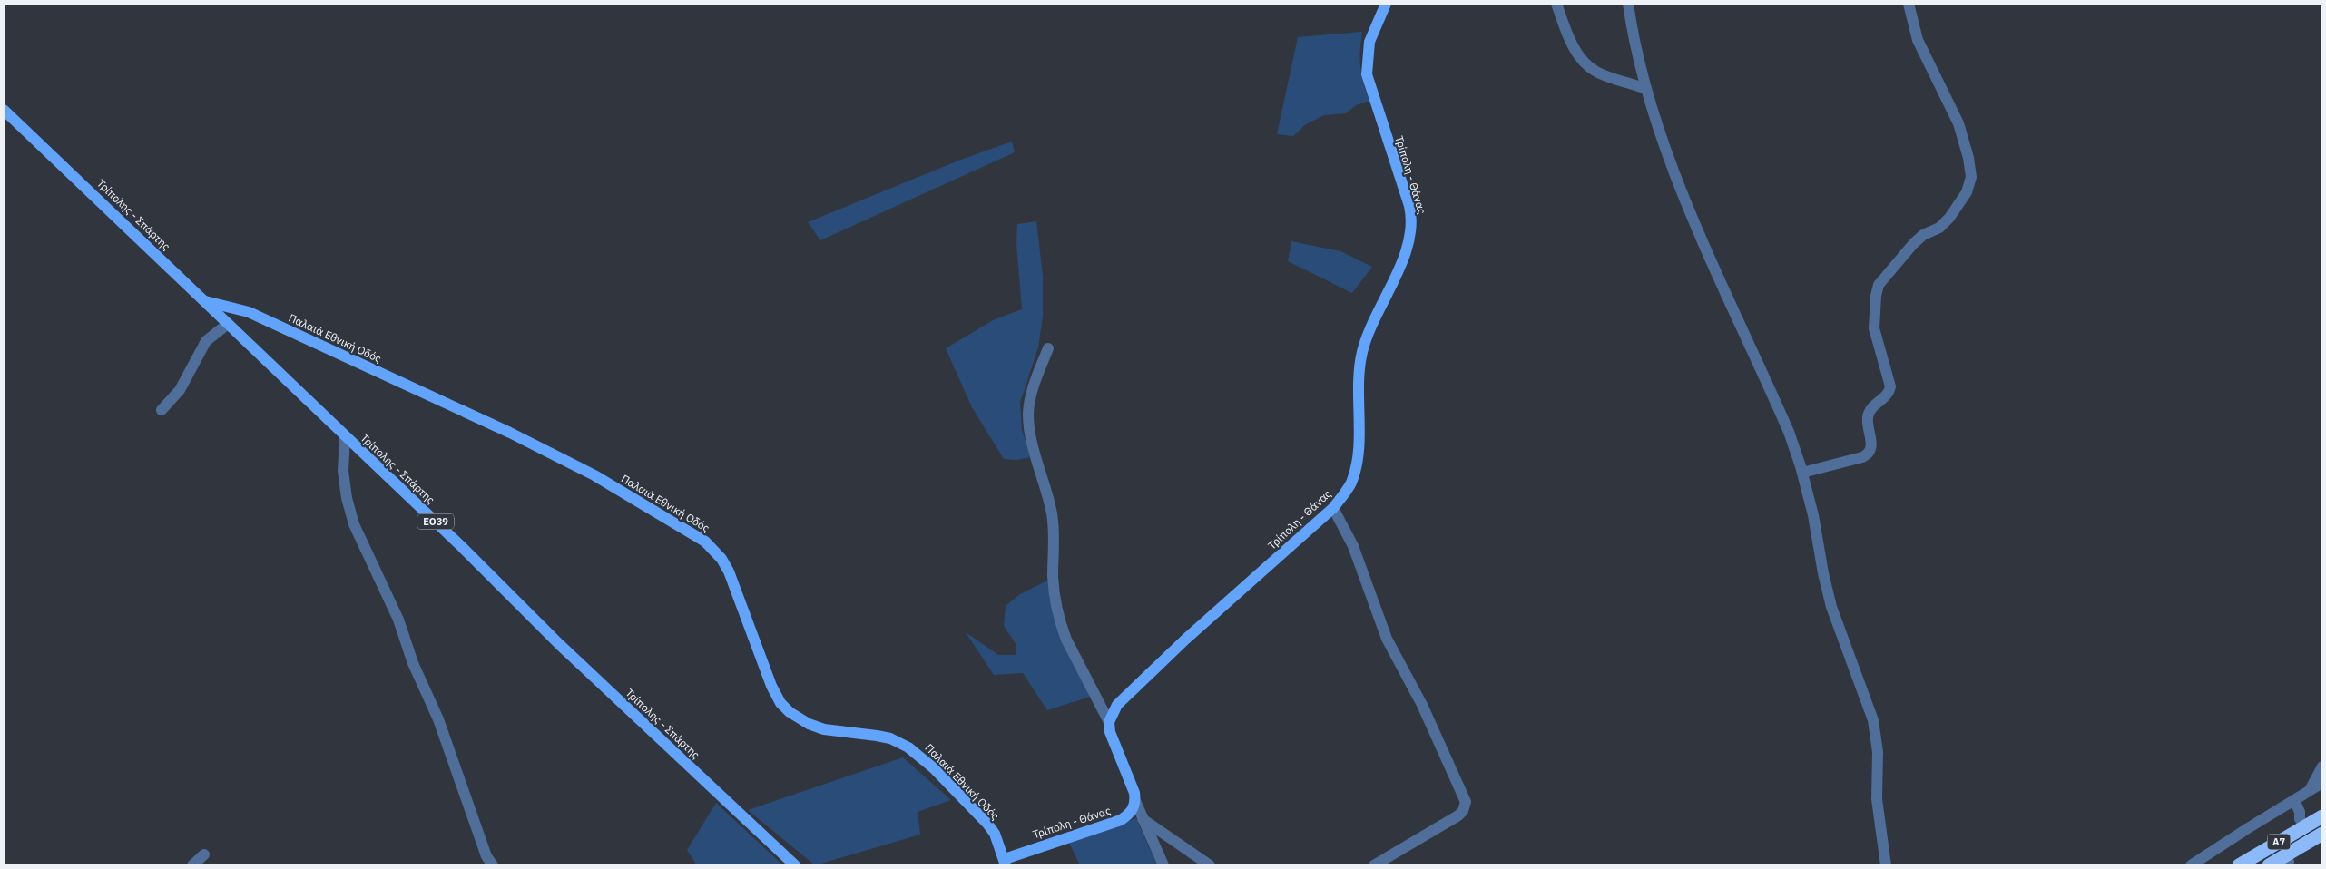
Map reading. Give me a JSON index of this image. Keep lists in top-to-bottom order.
{
  "streets": {
    "highway": ["Α7"],
    "main road": [
      "Τρίπολη - Θάνας",
      "Τρίπολης - Σπάρτης",
      "Παλαιά Εθνική Οδός",
      "ΕΟ39"
    ]
  },
  "crossings": [
    ["Τρίπολη - Θάνας", "Παλαιά Εθνική Οδός"],
    ["Τρίπολης - Σπάρτης", "Παλαιά Εθνική Οδός"]
  ]
}
